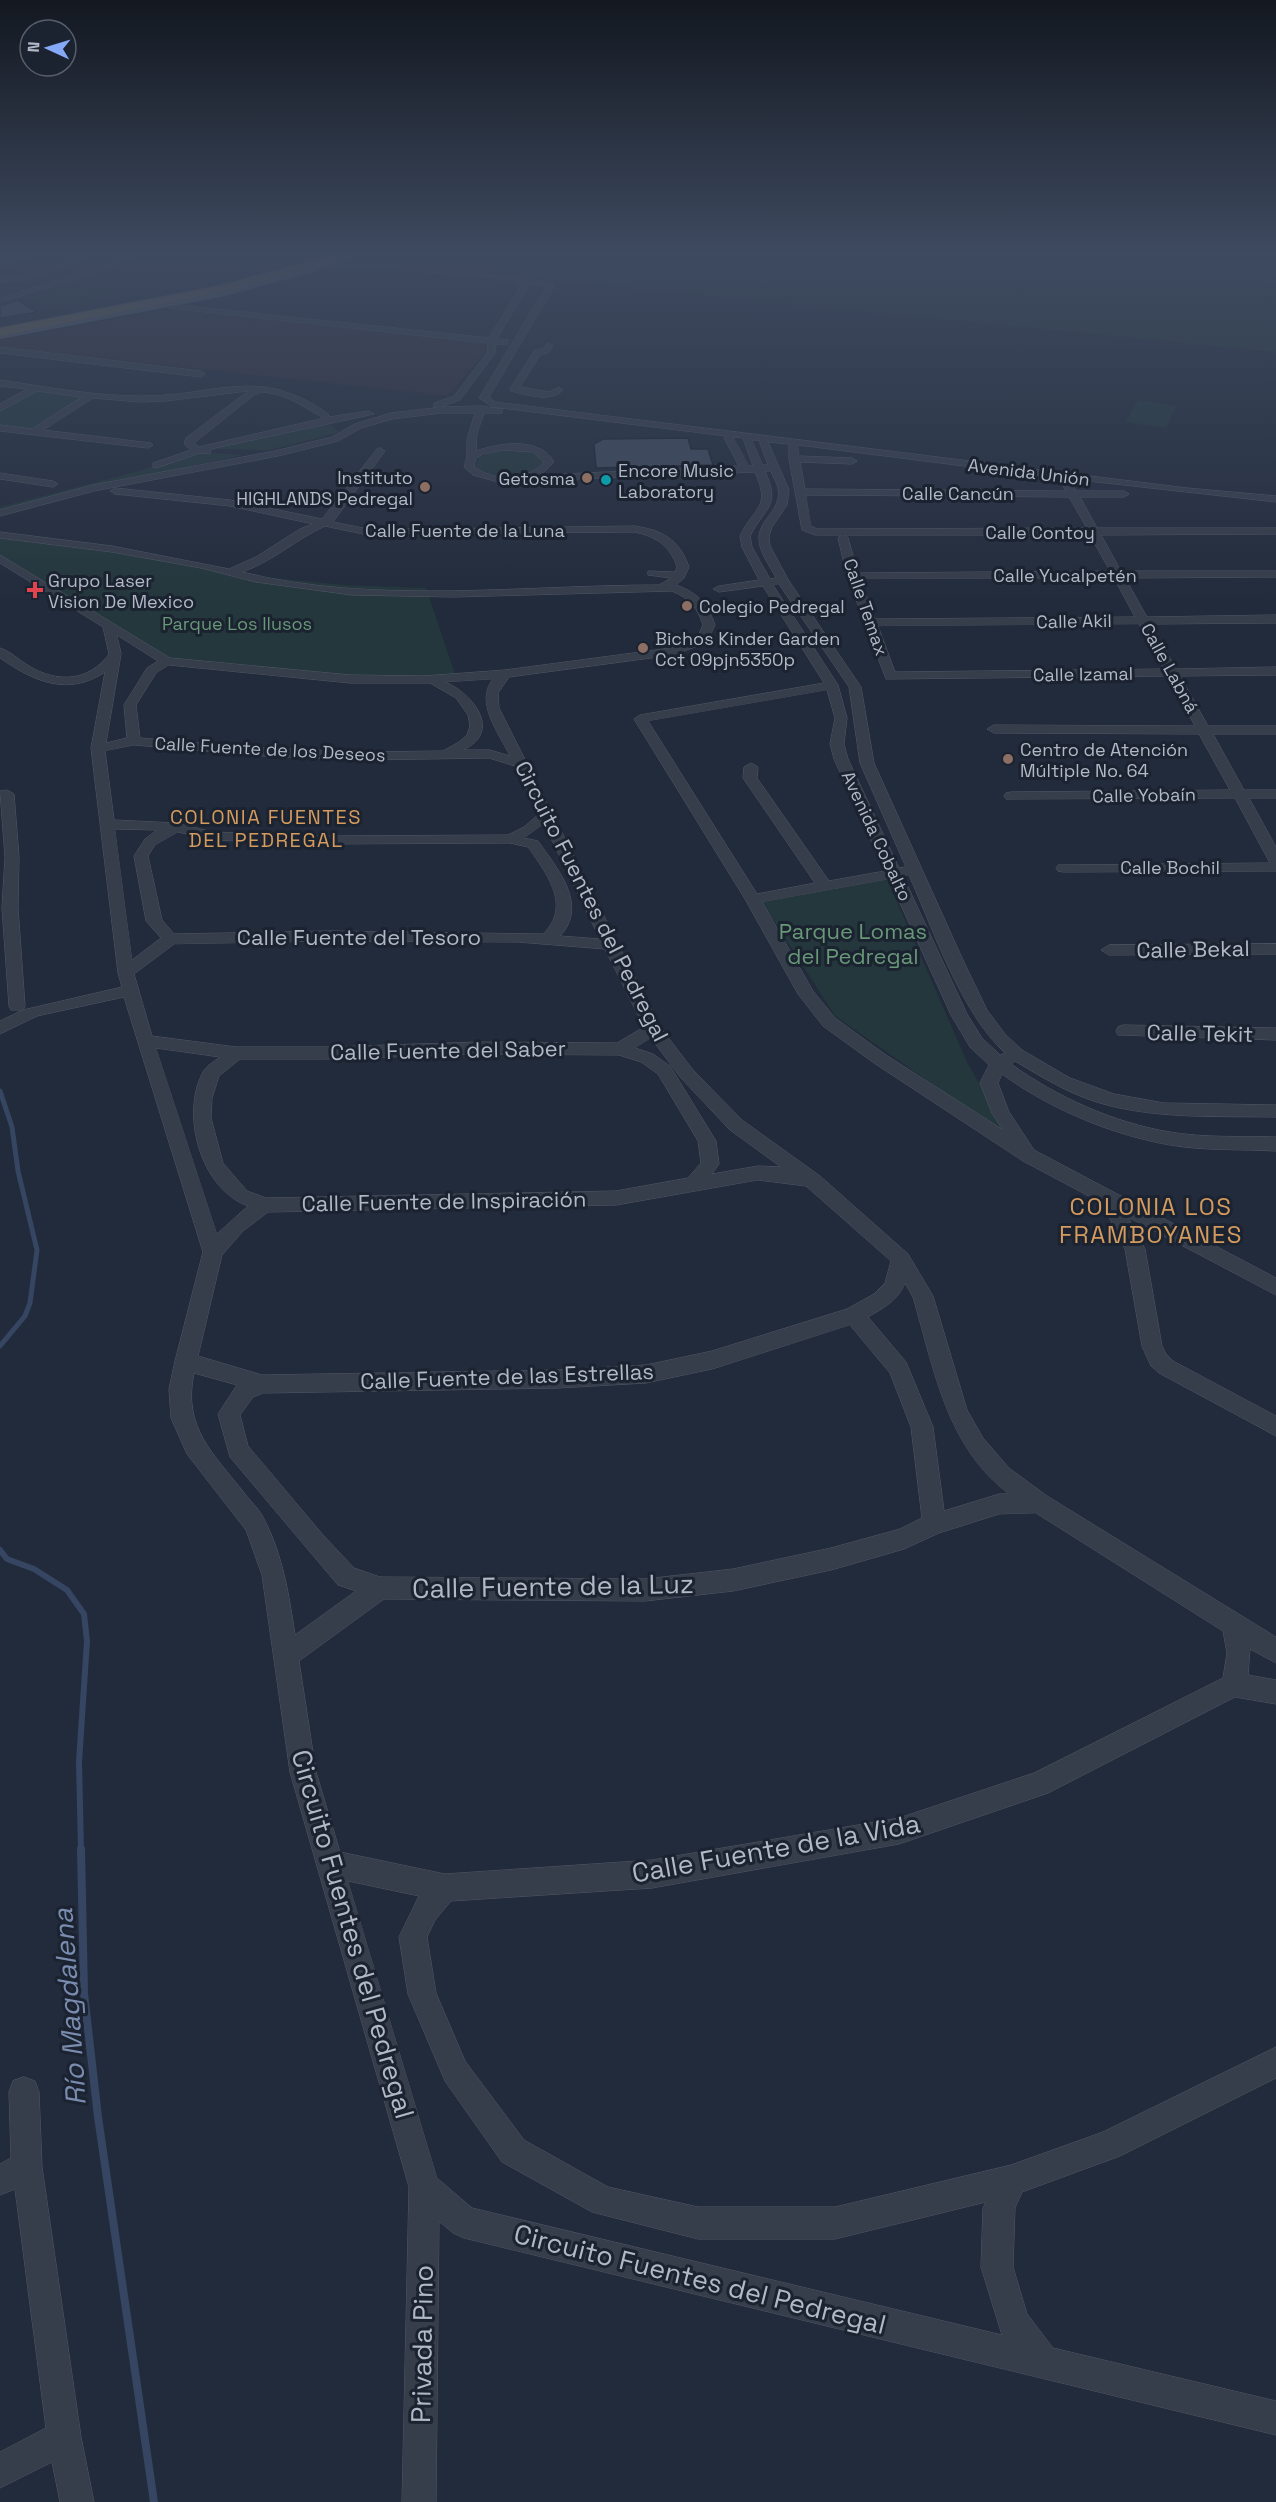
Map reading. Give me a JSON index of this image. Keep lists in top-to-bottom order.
{
  "streets": {
    "street": [
      "Avenida Unión",
      "Calle Cancún",
      "Calle Fuente de la Luna",
      "Calle Contoy",
      "Calle Yucalpetén",
      "Calle Temax",
      "Calle Akil",
      "Calle Labná",
      "Calle Izamal",
      "Calle Fuente de los Deseos",
      "Calle Yobaín",
      "Avenida Cobalto",
      "Calle Bochil",
      "Circuito Fuentes del Pedregal",
      "Calle Fuente del Tesoro",
      "Calle Bekal",
      "Calle Tekit",
      "Calle Fuente del Saber",
      "Calle Fuente de Inspiración",
      "Calle Fuente de las Estrellas",
      "Calle Fuente de la Luz",
      "Calle Fuente de la Vida",
      "Privada Pino"
    ]
  },
  "crossings": [
    ["Avenida Unión", "Calle Cancún"],
    ["Avenida Unión", "Calle Labná"],
    ["Avenida Unión", "Avenida Cobalto"],
    ["Calle Cancún", "Calle Contoy"],
    ["Calle Cancún", "Calle Labná"],
    ["Calle Contoy", "Calle Labná"],
    ["Calle Yucalpetén", "Calle Temax"],
    ["Calle Yucalpetén", "Calle Labná"],
    ["Calle Temax", "Calle Akil"],
    ["Calle Temax", "Calle Izamal"],
    ["Calle Akil", "Calle Labná"],
    ["Calle Labná", "Calle Izamal"],
    ["Calle Labná", "Calle Yobaín"],
    ["Calle Fuente de los Deseos", "Circuito Fuentes del Pedregal"],
    ["Circuito Fuentes del Pedregal", "Calle Fuente del Tesoro"],
    ["Circuito Fuentes del Pedregal", "Calle Fuente de Inspiración"],
    ["Circuito Fuentes del Pedregal", "Calle Fuente de las Estrellas"],
    ["Circuito Fuentes del Pedregal", "Calle Fuente de la Luz"],
    ["Circuito Fuentes del Pedregal", "Calle Fuente de la Vida"],
    ["Circuito Fuentes del Pedregal", "Privada Pino"],
    ["Calle Fuente de las Estrellas", "Calle Fuente de la Luz"]
  ],
  "districts": ["COLONIA FUENTES DEL PEDREGAL", "COLONIA LOS FRAMBOYANES"],
  "water": ["Río Magdalena"],
  "parks": ["Parque Los Ilusos", "Parque Lomas del Pedregal"],
  "places": {
    "other": [
      "Getosma",
      "Encore Music Laboratory",
      "Instituto HIGHLANDS Pedregal",
      "Colegio Pedregal",
      "Bichos Kinder Garden Cct 09pjn5350p",
      "Centro de Atención Múltiple No. 64"
    ],
    "health": ["Grupo Laser Vision De Mexico"]
  },
  "north": "left"
}
